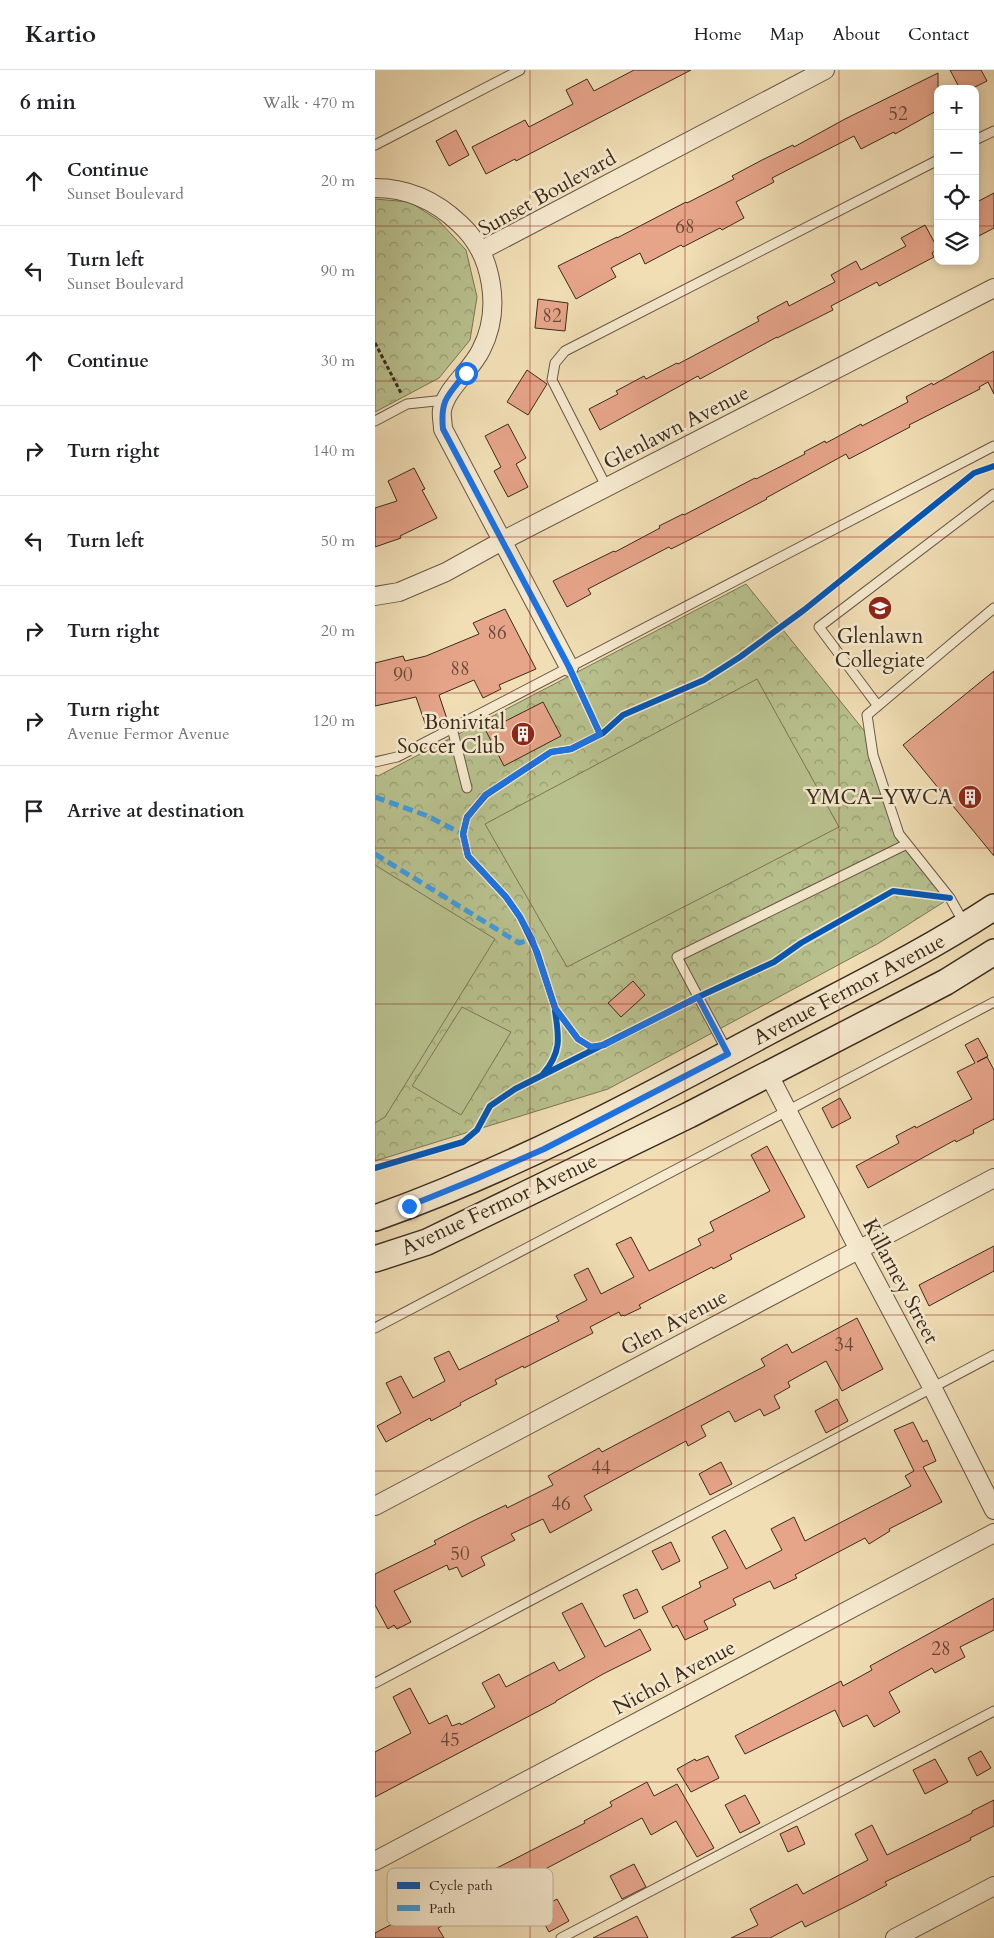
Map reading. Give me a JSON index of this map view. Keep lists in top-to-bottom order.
{
  "streets": {
    "main road": ["Avenue Fermor Avenue"],
    "street": [
      "Sunset Boulevard",
      "Glenlawn Avenue",
      "Killarney Street",
      "Glen Avenue",
      "Nichol Avenue"
    ]
  },
  "crossings": [
    ["Avenue Fermor Avenue", "Killarney Street"],
    ["Killarney Street", "Glen Avenue"]
  ],
  "places": {
    "school or university": ["Glenlawn Collegiate"],
    "building": ["Bonivital Soccer Club", "YMCA–YWCA"]
  },
  "house_numbers": [
    "52",
    "68",
    "82",
    "86",
    "88",
    "90",
    "34",
    "44",
    "46",
    "50",
    "28",
    "45"
  ],
  "legend": ["Cycle path", "Path"],
  "page": {
    "header": "Kartio",
    "nav": [
      "Home",
      "Map",
      "About",
      "Contact"
    ],
    "heading": ["6 min", "Walk · 470 m"],
    "map_buttons": ["+", "−"],
    "list": [
      ["Continue", "Sunset Boulevard", "20 m"],
      ["Turn left", "Sunset Boulevard", "90 m"],
      ["Continue", "30 m"],
      ["Turn right", "140 m"],
      ["Turn left", "50 m"],
      ["Turn right", "20 m"],
      ["Turn right", "Avenue Fermor Avenue", "120 m"],
      "Arrive at destination"
    ]
  }
}
